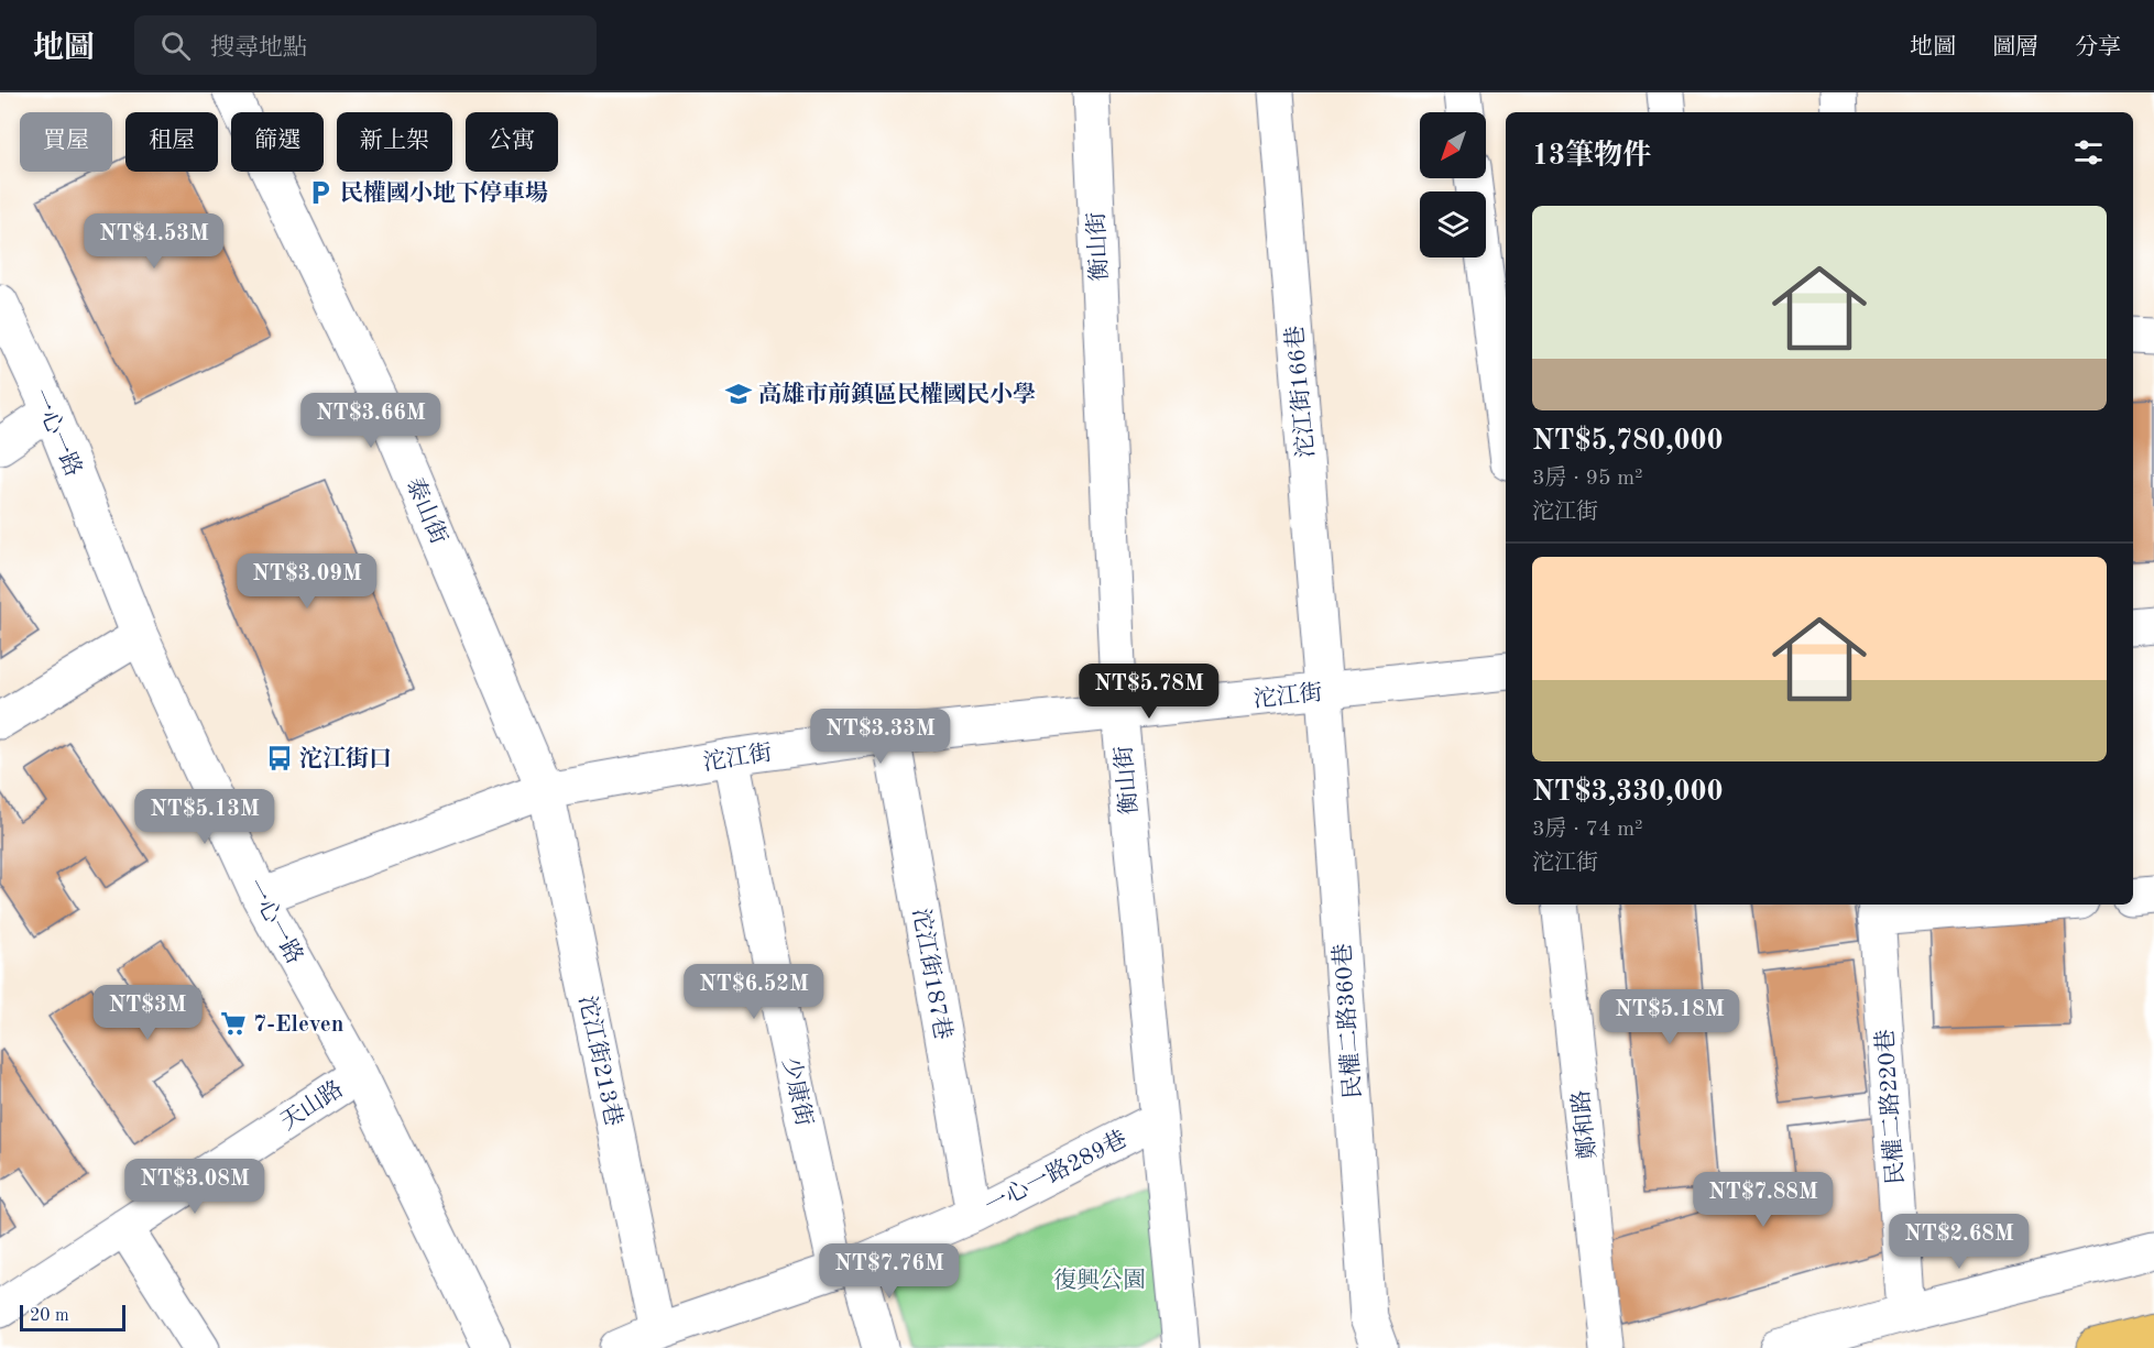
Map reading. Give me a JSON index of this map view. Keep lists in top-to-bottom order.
{
  "streets": {
    "street": [
      "衡山街",
      "沱江街166巷",
      "一心一路",
      "泰山街",
      "沱江街",
      "沱江街187巷",
      "民權二路360巷",
      "沱江街213巷",
      "少康街",
      "天山路",
      "民權二路220巷",
      "鄭和路",
      "一心一路289巷"
    ]
  },
  "crossings": [
    ["衡山街", "沱江街"],
    ["衡山街", "一心一路289巷"],
    ["沱江街166巷", "沱江街"],
    ["沱江街166巷", "民權二路360巷"],
    ["一心一路", "沱江街"],
    ["一心一路", "天山路"],
    ["泰山街", "沱江街"],
    ["泰山街", "沱江街213巷"],
    ["沱江街", "沱江街187巷"],
    ["沱江街", "民權二路360巷"],
    ["沱江街", "沱江街213巷"],
    ["沱江街", "少康街"],
    ["沱江街187巷", "一心一路289巷"],
    ["沱江街213巷", "一心一路289巷"],
    ["少康街", "一心一路289巷"]
  ],
  "parks": ["復興公園"],
  "places": {
    "parking": ["民權國小地下停車場"],
    "school or university": ["高雄市前鎮區民權國民小學"],
    "bus stop": ["沱江街口"],
    "supermarket": ["7-Eleven"]
  },
  "scale_bar": "20 m",
  "north": "bottom left",
  "page": {
    "header": "地圖",
    "search": "搜尋地點",
    "nav": ["地圖", "圖層", "分享"],
    "chip": [
      "買屋",
      "租屋",
      "篩選",
      "新上架",
      "公寓"
    ],
    "heading": "13筆物件",
    "list": [
      {
        "name": "NT$5,780,000",
        "note": "3房 · 95 m² · 沱江街"
      },
      {
        "name": "NT$3,330,000",
        "note": "3房 · 74 m² · 沱江街"
      }
    ],
    "price": [
      "NT$4.53M",
      "NT$3.66M",
      "NT$3.09M",
      "NT$5.78M",
      "NT$3.33M",
      "NT$5.13M",
      "NT$6.52M",
      "NT$3M",
      "NT$5.18M",
      "NT$3.08M",
      "NT$7.88M",
      "NT$2.68M",
      "NT$7.76M"
    ],
    "scale": "20 m"
  }
}
